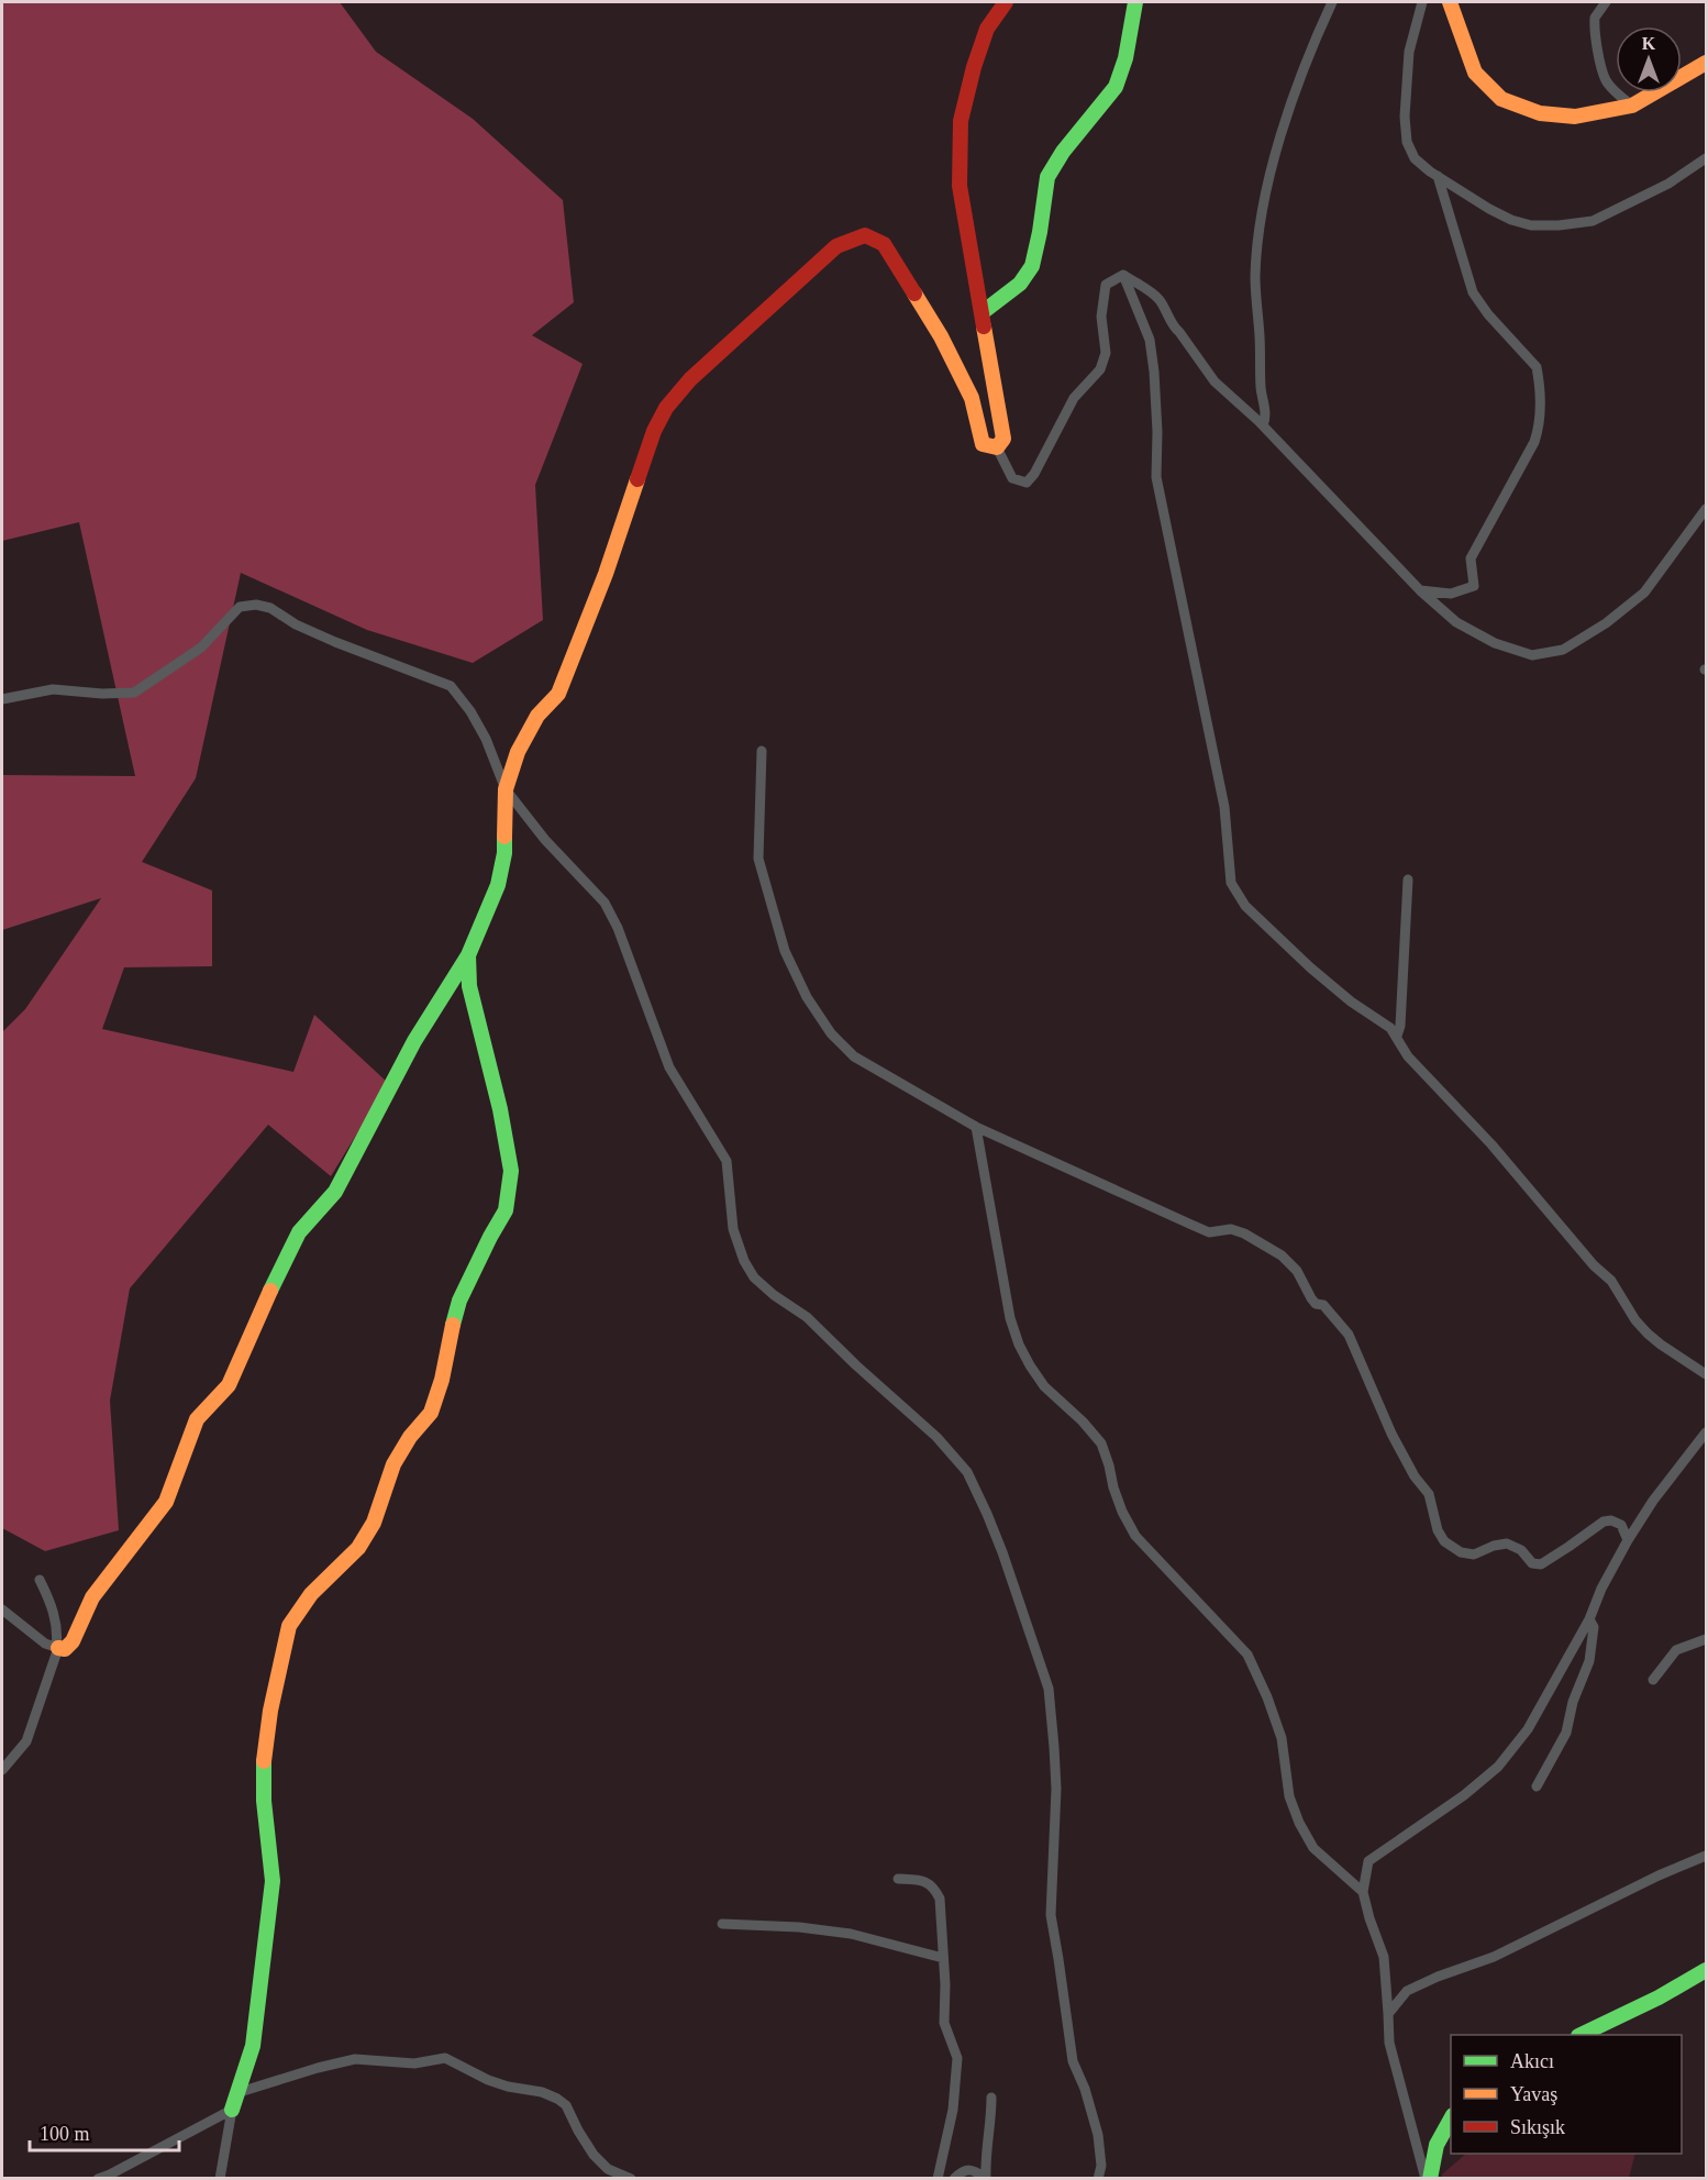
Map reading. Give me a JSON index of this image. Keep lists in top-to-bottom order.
{
  "legend": ["Akıcı", "Yavaş", "Sıkışık"],
  "scale_bar": "100 m",
  "north": "top"
}
